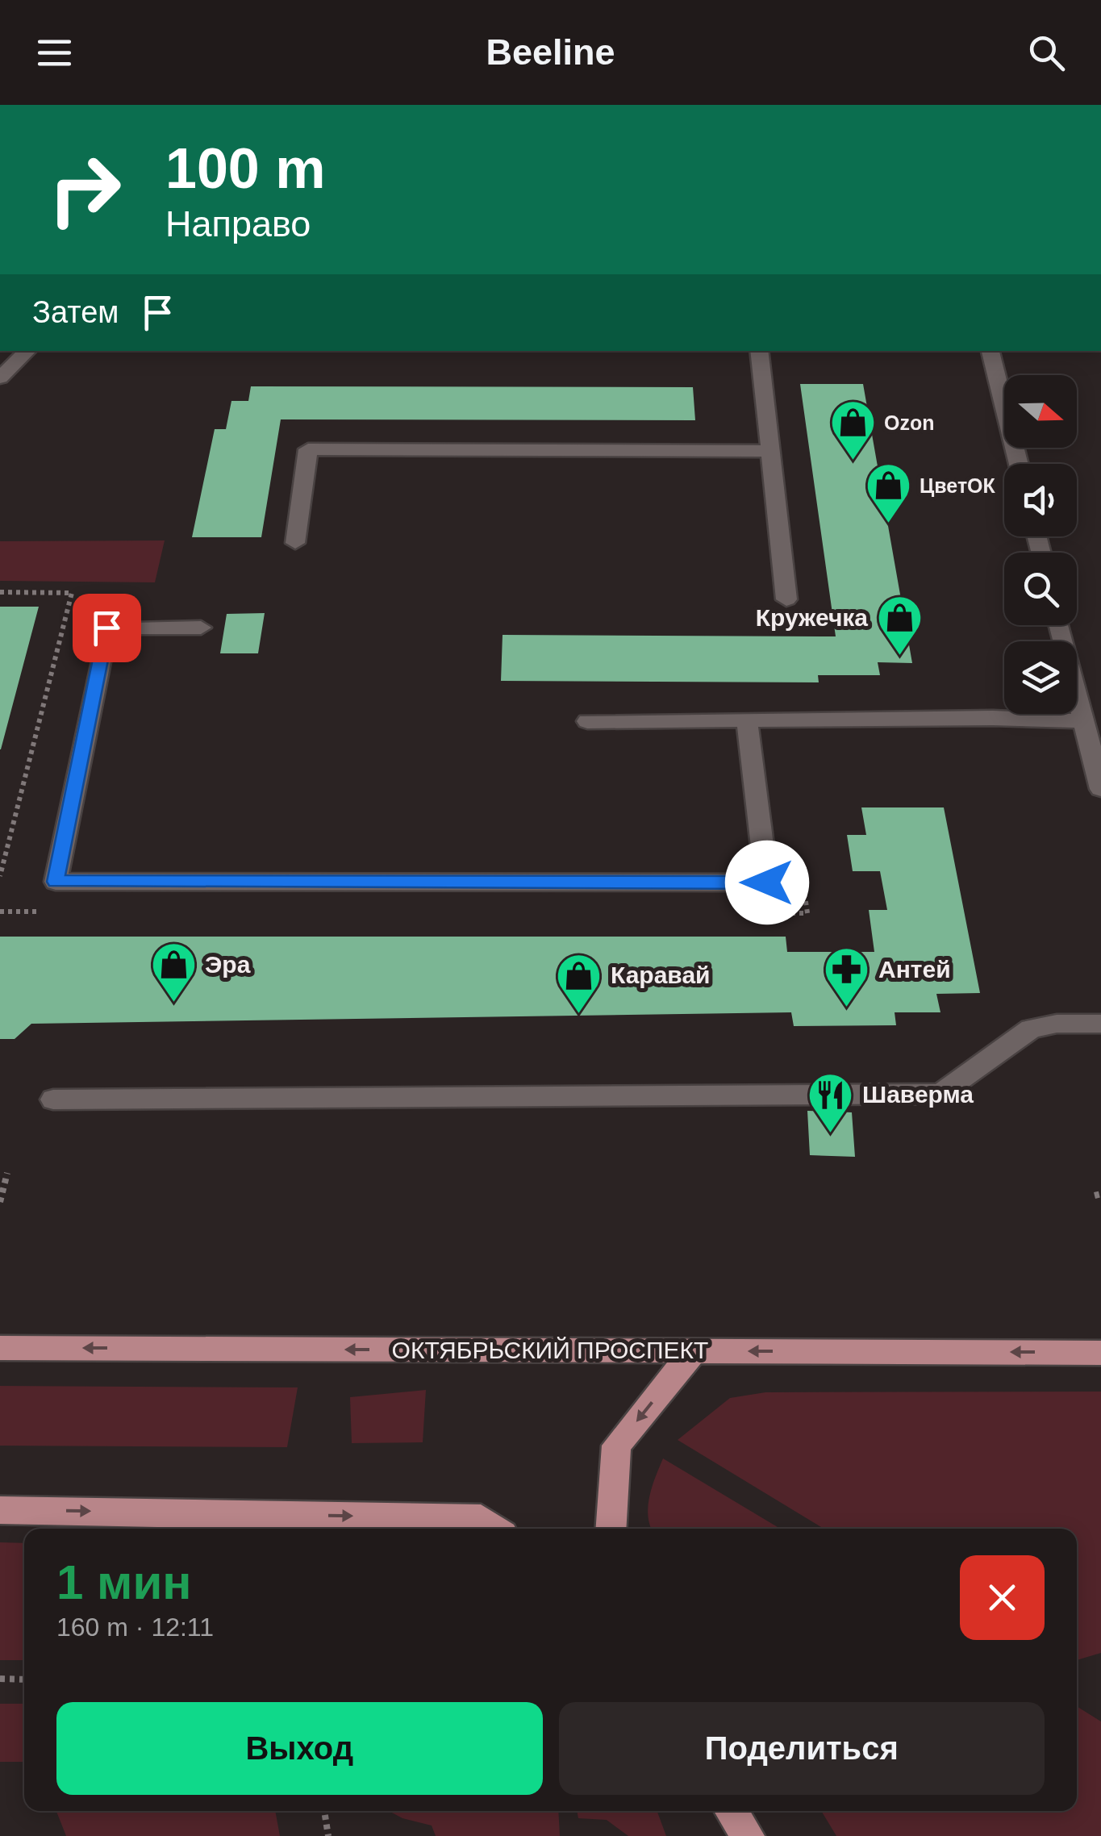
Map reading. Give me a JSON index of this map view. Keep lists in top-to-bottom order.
{
  "streets": {
    "main road": ["ОКТЯБРЬСКИЙ ПРОСПЕКТ"]
  },
  "places": {
    "shop": [
      "Ozon",
      "ЦветОК",
      "Кружечка",
      "Эра",
      "Каравай"
    ],
    "pharmacy": ["Антей"],
    "restaurant": ["Шаверма"]
  },
  "north": "right",
  "page": {
    "header": "Beeline",
    "turn": ["100 m", "Направо"],
    "then": "Затем",
    "heading": ["1 мин", "160 m · 12:11"],
    "buttons": ["Выход", "Поделиться"]
  }
}
